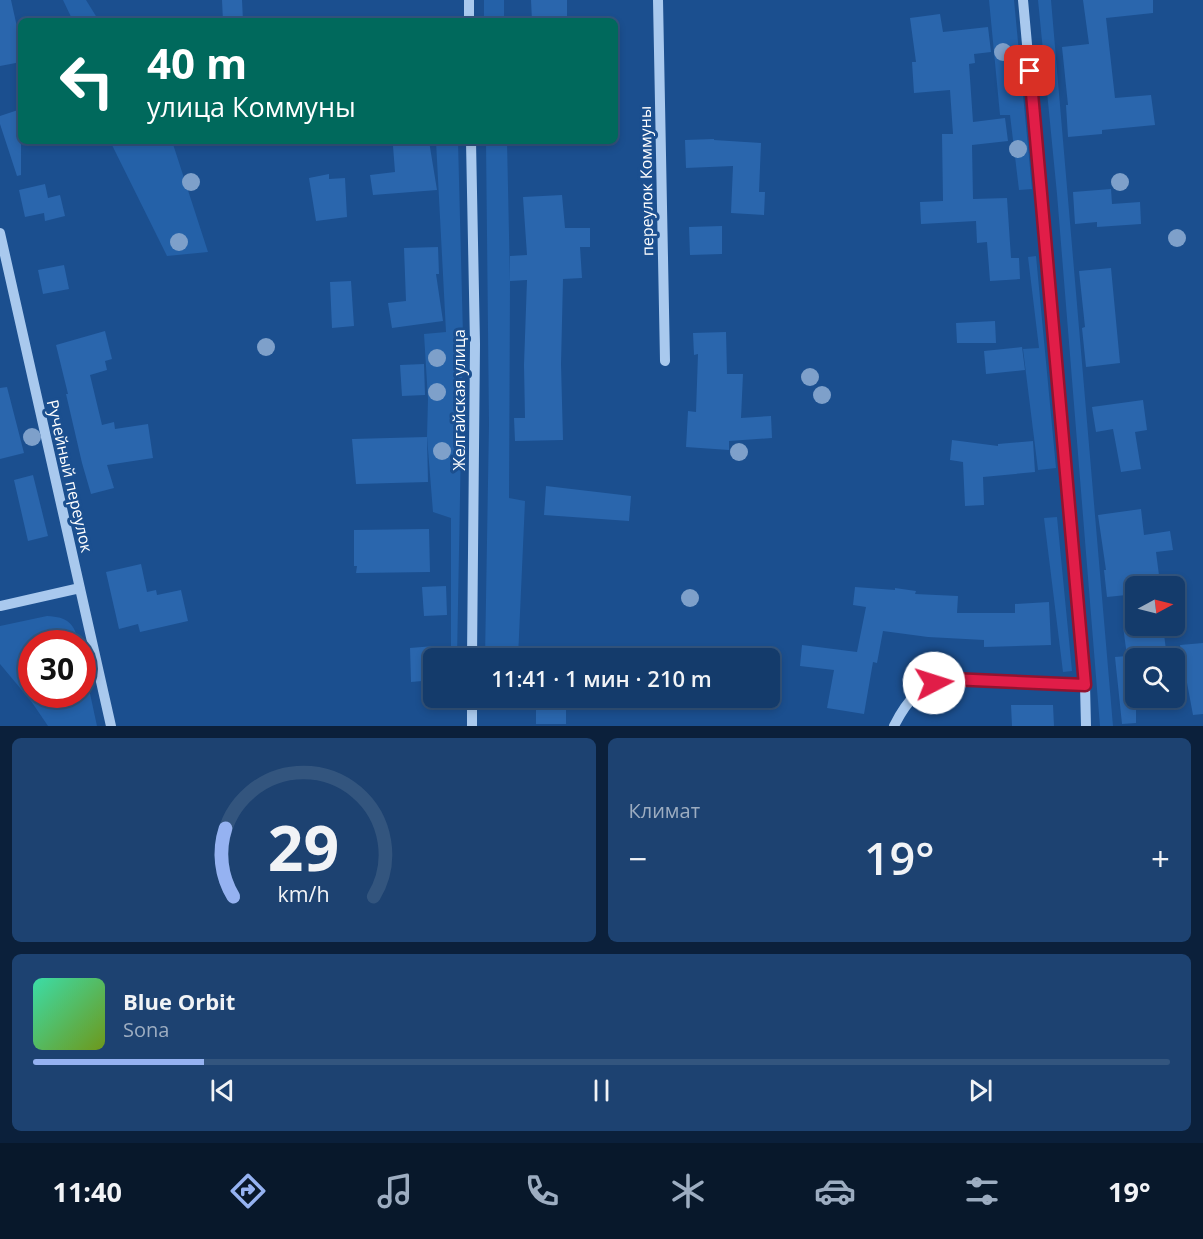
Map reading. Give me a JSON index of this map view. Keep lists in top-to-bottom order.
{
  "streets": {
    "street": ["переулок Коммуны", "Желгайская улица", "Ручейный переулок"]
  },
  "north": "right",
  "page": {
    "turn": ["40 m", "улица Коммуны"],
    "limit": "30",
    "trip": "11:41 · 1 мин · 210 m",
    "tile": "Климат",
    "heat": ["−", "19°", "+"],
    "song": ["Blue Orbit", "Sona"],
    "tabs": ["11:40", "19°"],
    "gauge": ["29", "km/h"]
  }
}
